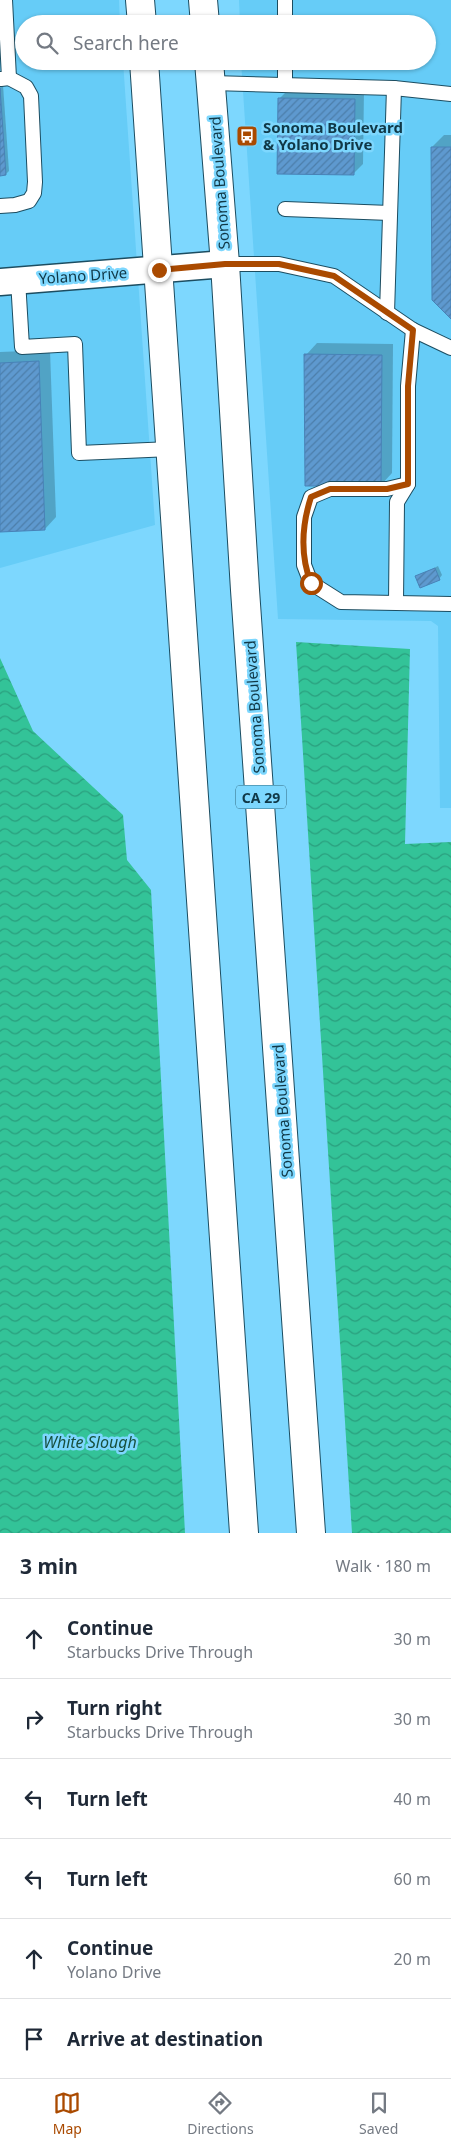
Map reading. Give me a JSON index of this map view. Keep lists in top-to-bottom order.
{
  "streets": {
    "main road": ["Sonoma Boulevard", "CA 29"],
    "street": ["Yolano Drive"]
  },
  "crossings": [
    ["Sonoma Boulevard", "Yolano Drive"]
  ],
  "water": ["White Slough"],
  "places": {
    "bus stop": ["Sonoma Boulevard & Yolano Drive"]
  },
  "page": {
    "search": "Search here",
    "heading": ["3 min", "Walk · 180 m"],
    "list": [
      ["Continue", "Starbucks Drive Through", "30 m"],
      ["Turn right", "Starbucks Drive Through", "30 m"],
      ["Turn left", "40 m"],
      ["Turn left", "60 m"],
      ["Continue", "Yolano Drive", "20 m"],
      "Arrive at destination"
    ],
    "nav": ["Map", "Directions", "Saved"]
  }
}
